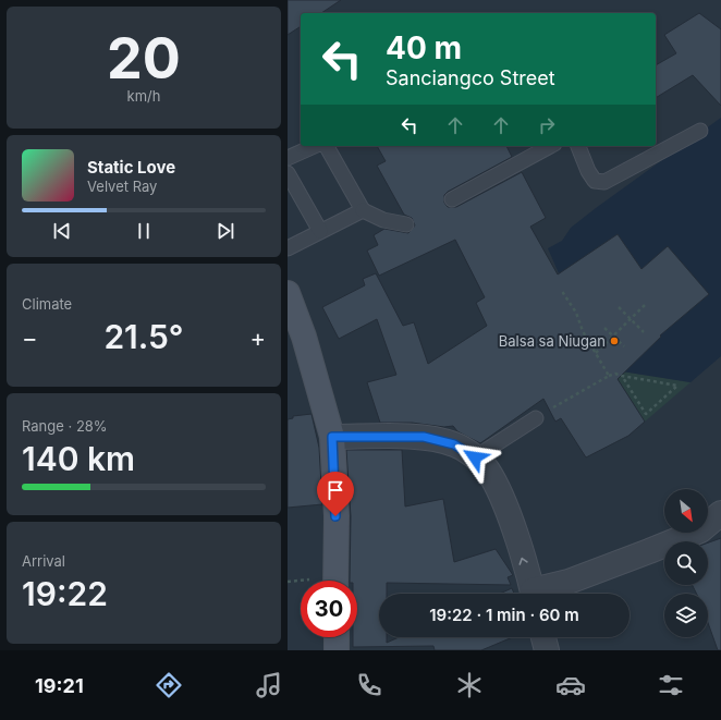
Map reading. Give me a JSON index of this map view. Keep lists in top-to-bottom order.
{
  "places": ["Balsa sa Niugan"],
  "north": "bottom right",
  "page": {
    "tile": [
      ["20", "km/h"],
      "Climate",
      ["Range · 28%", "140 km"],
      ["Arrival", "19:22"]
    ],
    "turn": ["40 m", "Sanciangco Street"],
    "song": ["Static Love", "Velvet Ray"],
    "heat": ["−", "21.5°", "+"],
    "limit": "30",
    "trip": "19:22 · 1 min · 60 m",
    "tabs": "19:21"
  }
}
